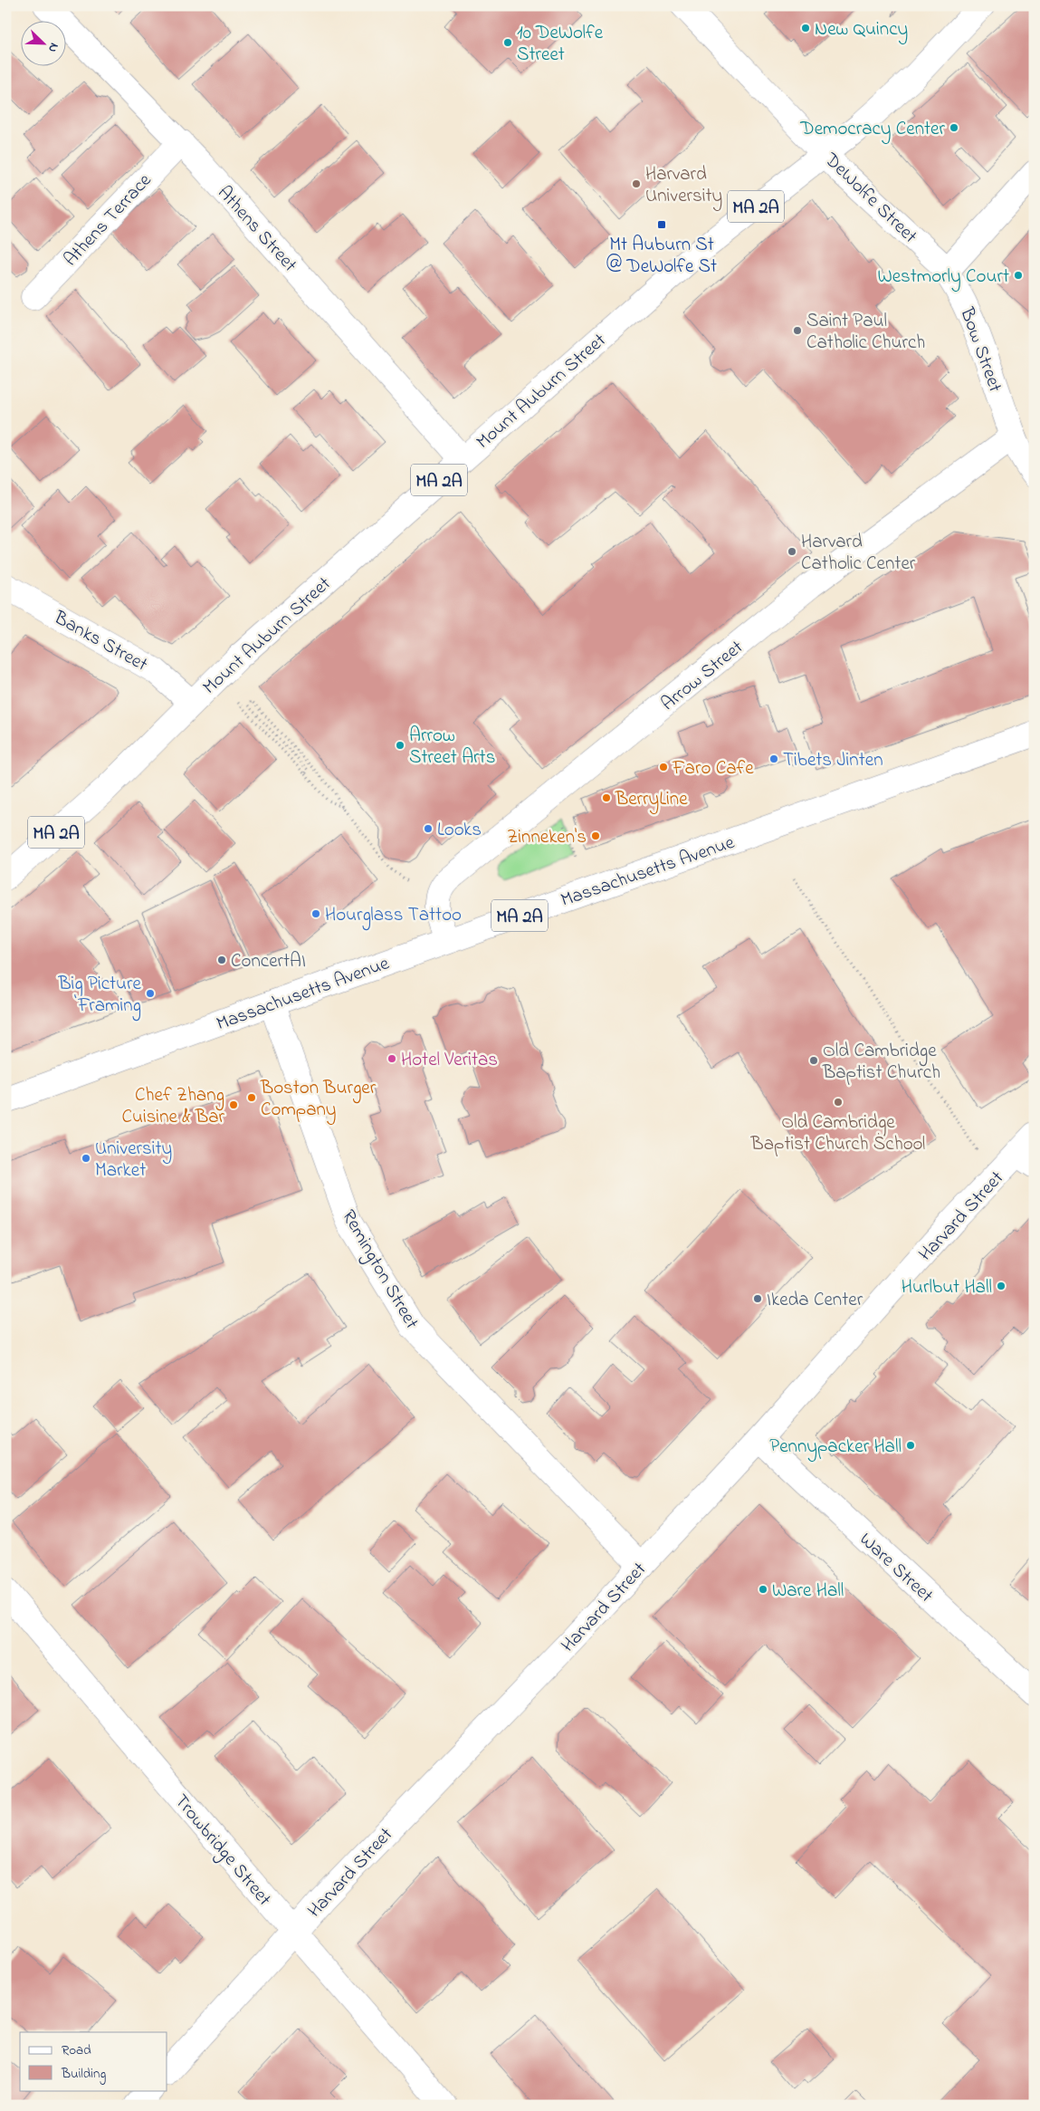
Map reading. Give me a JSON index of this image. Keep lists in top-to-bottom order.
{
  "streets": {
    "street": [
      "DeWolfe Street",
      "MA 2A",
      "Athens Terrace",
      "Athens Street",
      "Bow Street",
      "Mount Auburn Street",
      "Banks Street",
      "Arrow Street",
      "Massachusetts Avenue",
      "Harvard Street",
      "Remington Street",
      "Ware Street",
      "Trowbridge Street"
    ]
  },
  "crossings": [
    ["DeWolfe Street", "Bow Street"],
    ["DeWolfe Street", "Mount Auburn Street"],
    ["Athens Terrace", "Athens Street"],
    ["Athens Street", "Mount Auburn Street"],
    ["Bow Street", "Arrow Street"],
    ["Mount Auburn Street", "Banks Street"],
    ["Arrow Street", "Massachusetts Avenue"],
    ["Massachusetts Avenue", "Remington Street"],
    ["Harvard Street", "Remington Street"],
    ["Harvard Street", "Ware Street"],
    ["Harvard Street", "Trowbridge Street"]
  ],
  "places": {
    "other": [
      "New Quincy",
      "10 DeWolfe Street",
      "Democracy Center",
      "Harvard University",
      "Westmorly Court",
      "Saint Paul Catholic Church",
      "Harvard Catholic Center",
      "Arrow Street Arts",
      "Tibets Jinten",
      "Faro Cafe",
      "BerryLine",
      "Looks",
      "Zinneken's",
      "Hourglass Tattoo",
      "ConcertAI",
      "Big Picture Framing",
      "Hotel Veritas",
      "Old Cambridge Baptist Church",
      "Boston Burger Company",
      "Old Cambridge Baptist Church School",
      "Chef Zhang Cuisine & Bar",
      "University Market",
      "Hurlbut Hall",
      "Ikeda Center",
      "Pennypacker Hall",
      "Ware Hall"
    ],
    "transit": ["Mt Auburn St @ DeWolfe St"]
  },
  "legend": ["Road", "Building"],
  "north": "bottom right"
}
